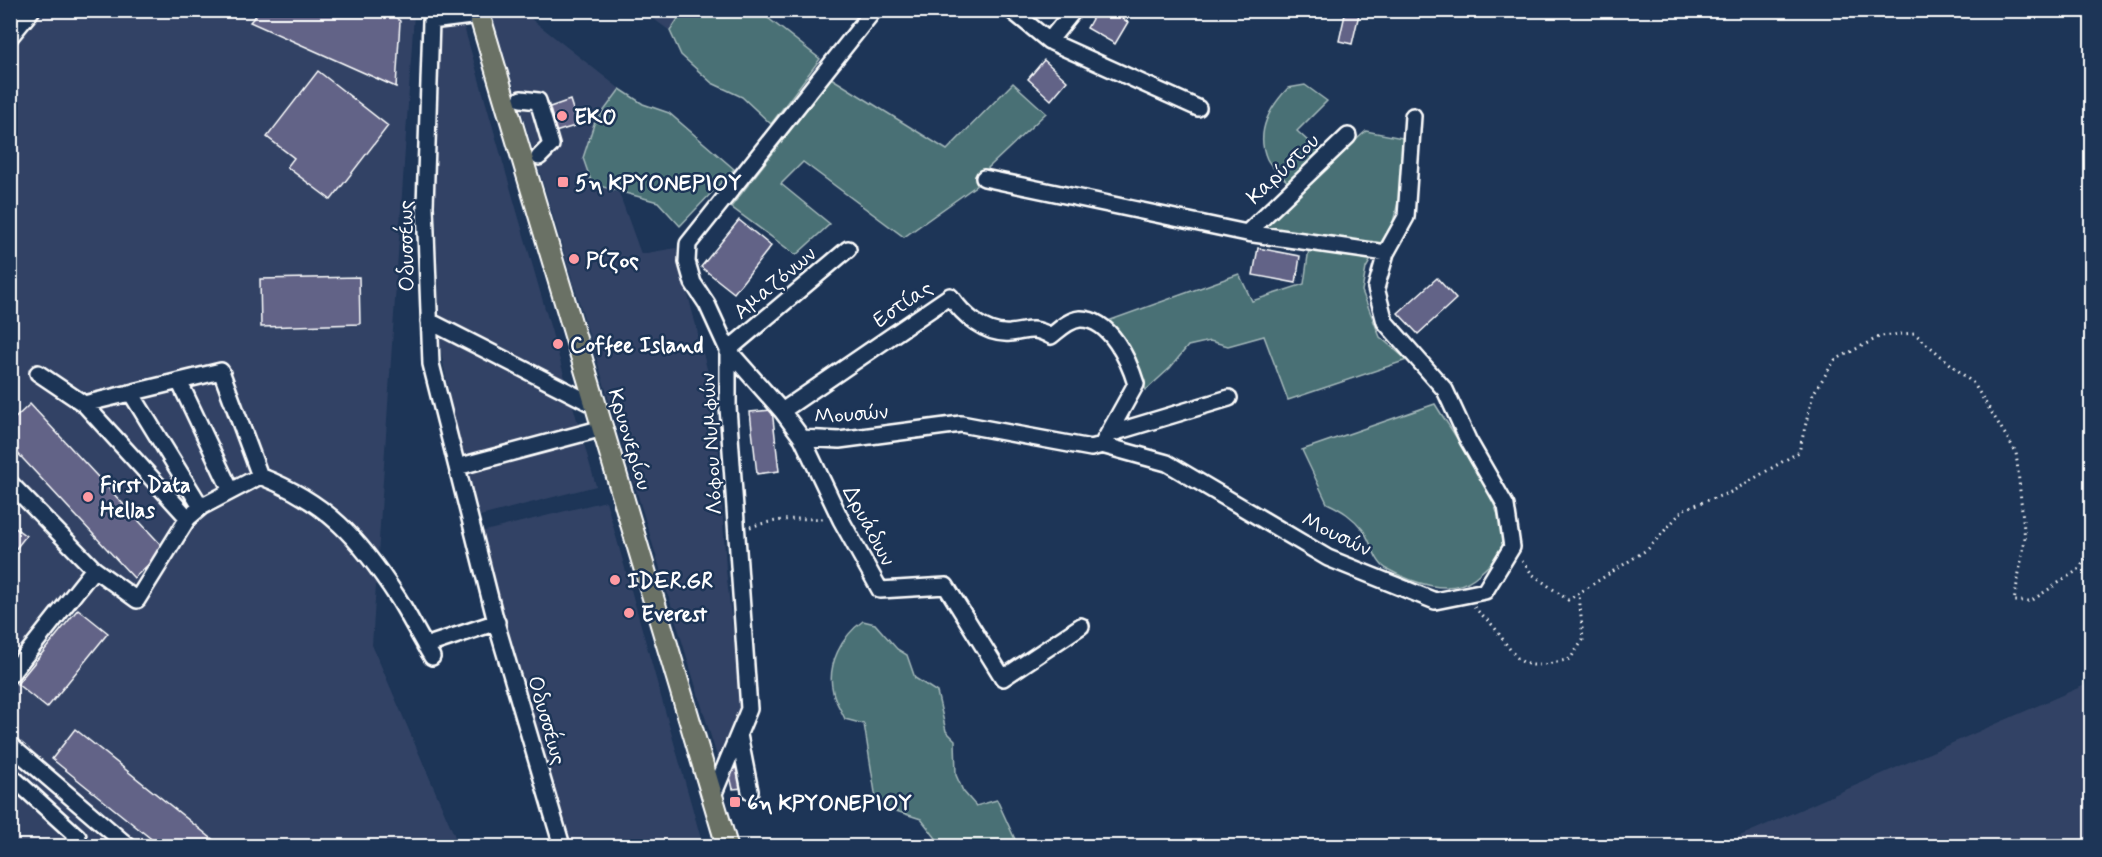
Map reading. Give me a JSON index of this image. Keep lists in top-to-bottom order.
{
  "streets": {
    "main road": ["Κρυονερίου"],
    "street": [
      "Καρύστου",
      "Οδυσσέως",
      "Αμαζόνων",
      "Εστίας",
      "Μουσών",
      "Λόφου Νυμφών",
      "Δρυάδων"
    ]
  },
  "crossings": [
    ["Αμαζόνων", "Λόφου Νυμφών"],
    ["Αμαζόνων", "Δρυάδων"],
    ["Εστίας", "Μουσών"],
    ["Εστίας", "Δρυάδων"],
    ["Μουσών", "Δρυάδων"],
    ["Κρυονερίου", "Λόφου Νυμφών"],
    ["Λόφου Νυμφών", "Δρυάδων"]
  ],
  "places": {
    "other": [
      "EKO",
      "Ρίζος",
      "Coffee Island",
      "First Data Hellas",
      "IDER.GR",
      "Everest"
    ],
    "transit": ["5η ΚΡΥΟΝΕΡΙΟΥ", "6η ΚΡΥΟΝΕΡΙΟΥ"]
  }
}
